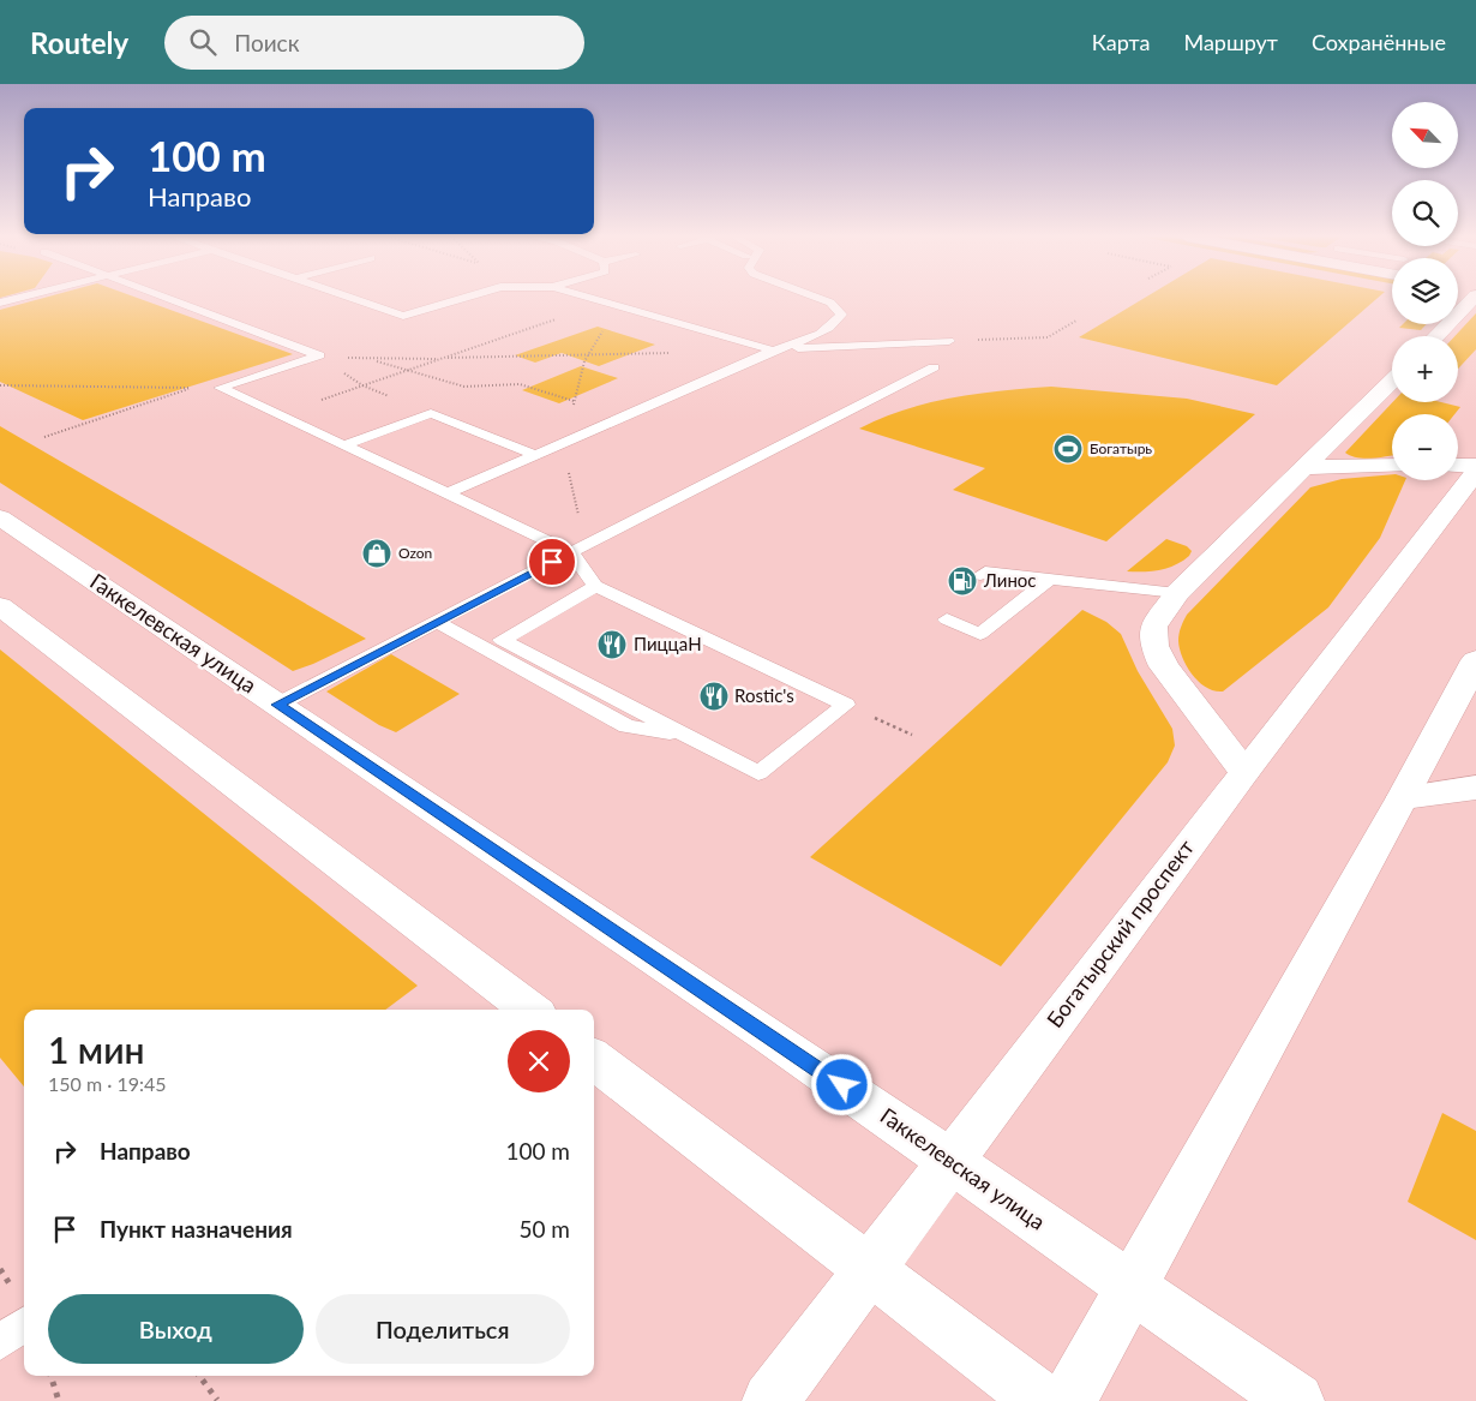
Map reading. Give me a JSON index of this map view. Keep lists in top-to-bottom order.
{
  "streets": {
    "main road": ["Гаккелевская улица", "Богатырский проспект"]
  },
  "crossings": [
    ["Гаккелевская улица", "Богатырский проспект"]
  ],
  "places": {
    "sports": ["Богатырь"],
    "shop": ["Ozon"],
    "fuel station": ["Линос"],
    "restaurant": ["ПиццаН", "Rostic's"]
  },
  "north": "top left",
  "page": {
    "header": "Routely",
    "search": "Поиск",
    "nav": ["Карта", "Маршрут", "Сохранённые"],
    "map_buttons": ["+", "−"],
    "turn": ["100 m", "Направо"],
    "heading": ["1 мин", "150 m · 19:45"],
    "list": [
      {
        "name": "Направо",
        "value": "100 m"
      },
      {
        "name": "Пункт назначения",
        "value": "50 m"
      }
    ],
    "buttons": ["Выход", "Поделиться"]
  }
}
